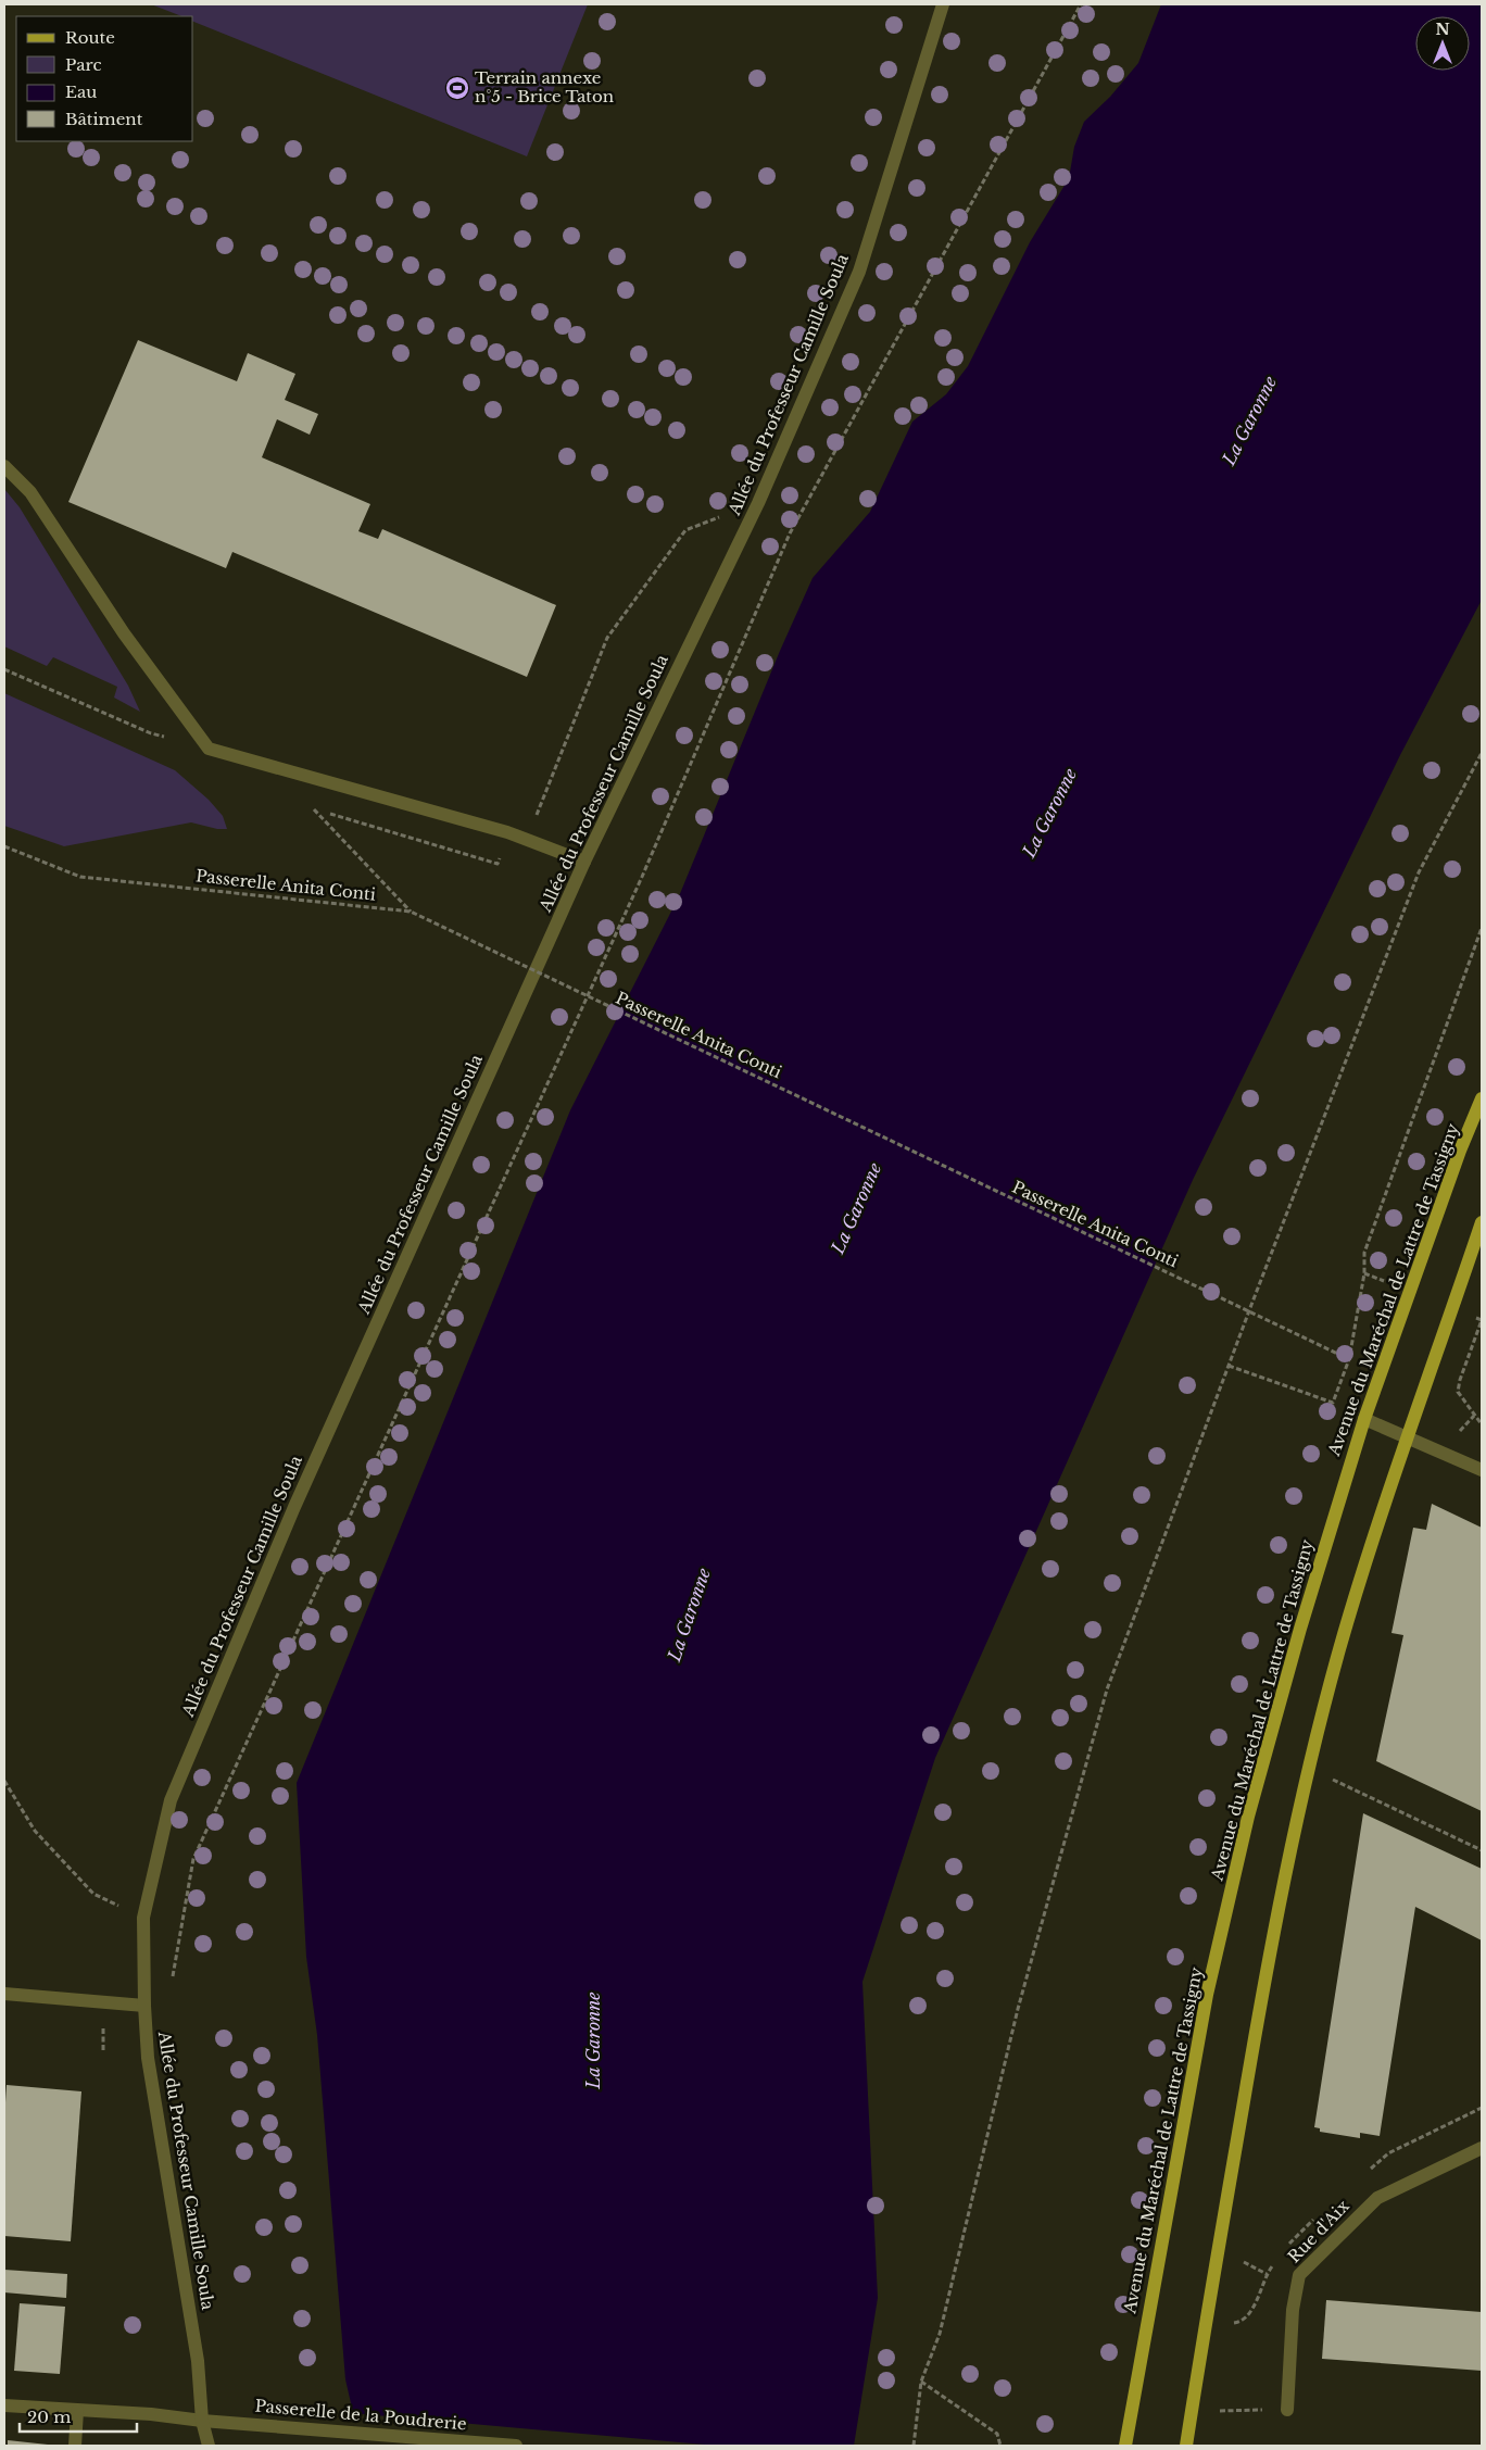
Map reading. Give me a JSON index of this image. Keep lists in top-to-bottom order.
{
  "streets": {
    "main road": ["Avenue du Maréchal de Lattre de Tassigny"],
    "street": ["Allée du Professeur Camille Soula", "Rue d'Aix", "Passerelle de la Poudrerie"],
    "path": ["Passerelle Anita Conti"]
  },
  "crossings": [
    ["Allée du Professeur Camille Soula", "Passerelle de la Poudrerie"]
  ],
  "water": ["La Garonne"],
  "places": {
    "sports": ["Terrain annexe n°5 - Brice Taton"]
  },
  "legend": [
    "Route",
    "Parc",
    "Eau",
    "Bâtiment"
  ],
  "scale_bar": "20 m",
  "north": "top"
}
